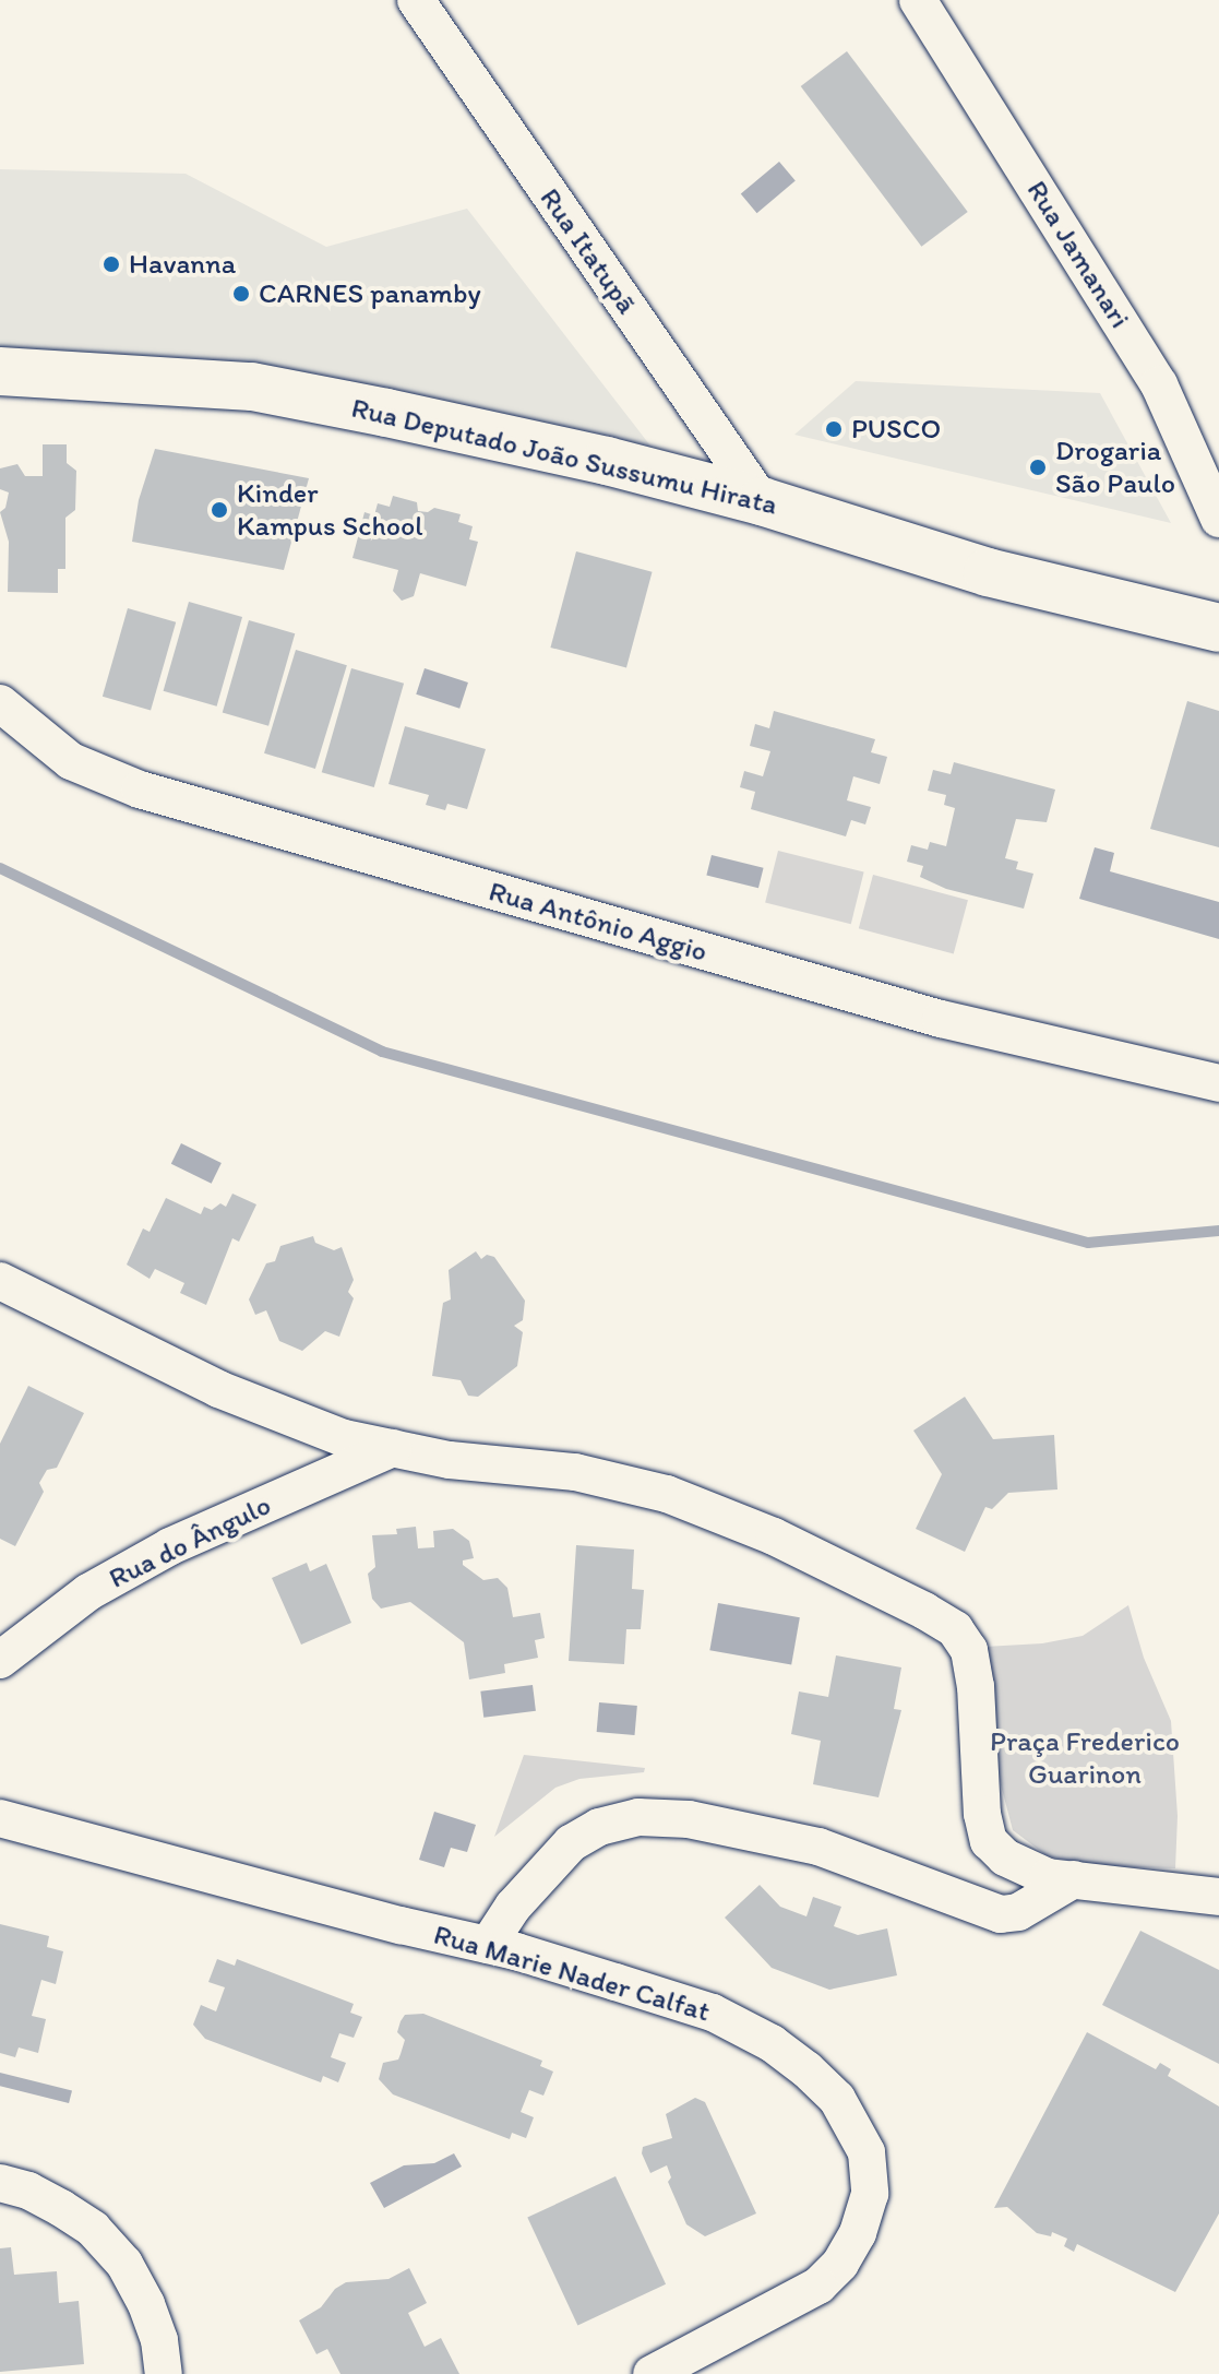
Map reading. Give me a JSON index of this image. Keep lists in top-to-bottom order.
{
  "streets": {
    "main road": ["Rua Deputado João Sussumu Hirata"],
    "street": [
      "Rua Itatupã",
      "Rua Jamanari",
      "Rua Antônio Aggio",
      "Rua do Ângulo",
      "Rua Marie Nader Calfat"
    ]
  },
  "crossings": [
    ["Rua Itatupã", "Rua Deputado João Sussumu Hirata"]
  ],
  "parks": ["Praça Frederico Guarinon"],
  "places": [
    "Havanna",
    "CARNES panamby",
    "PUSCO",
    "Drogaria São Paulo",
    "Kinder Kampus School"
  ]
}
